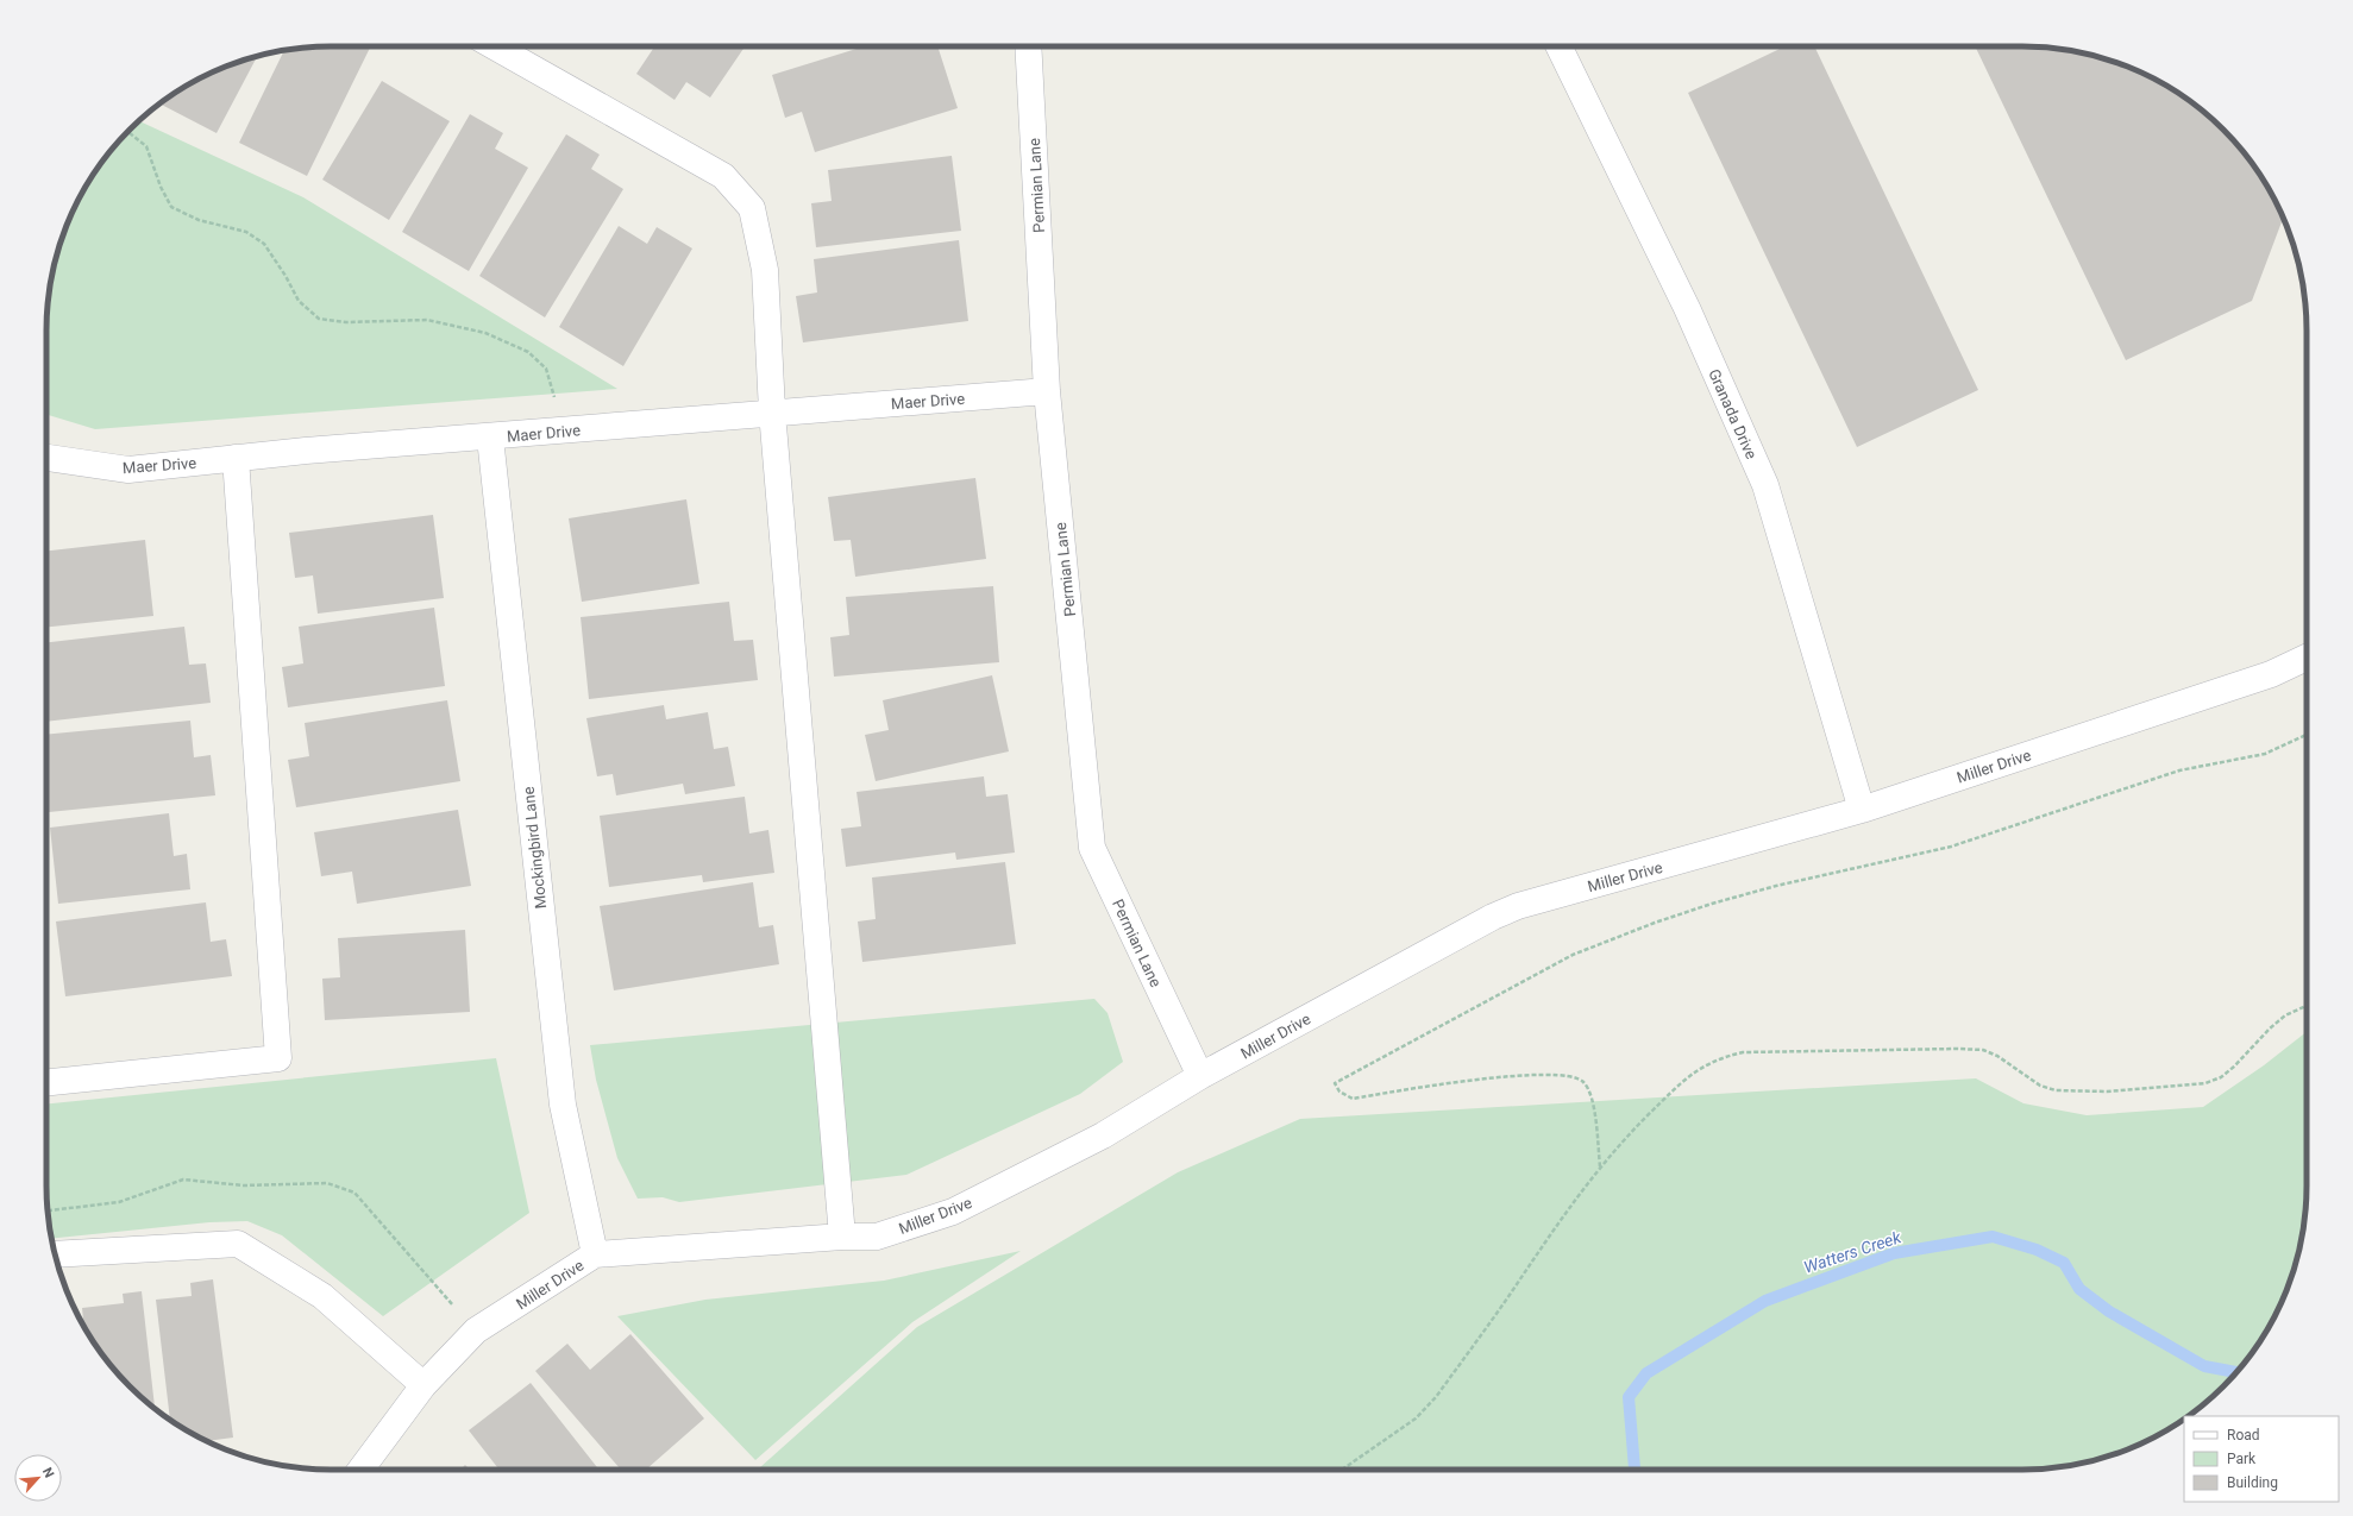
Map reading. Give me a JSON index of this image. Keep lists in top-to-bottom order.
{
  "streets": {
    "street": [
      "Permian Lane",
      "Maer Drive",
      "Granada Drive",
      "Miller Drive",
      "Mockingbird Lane"
    ]
  },
  "crossings": [
    ["Permian Lane", "Maer Drive"],
    ["Permian Lane", "Miller Drive"],
    ["Maer Drive", "Mockingbird Lane"],
    ["Granada Drive", "Miller Drive"],
    ["Miller Drive", "Mockingbird Lane"]
  ],
  "water": ["Watters Creek"],
  "legend": ["Road", "Park", "Building"],
  "north": "top right"
}
